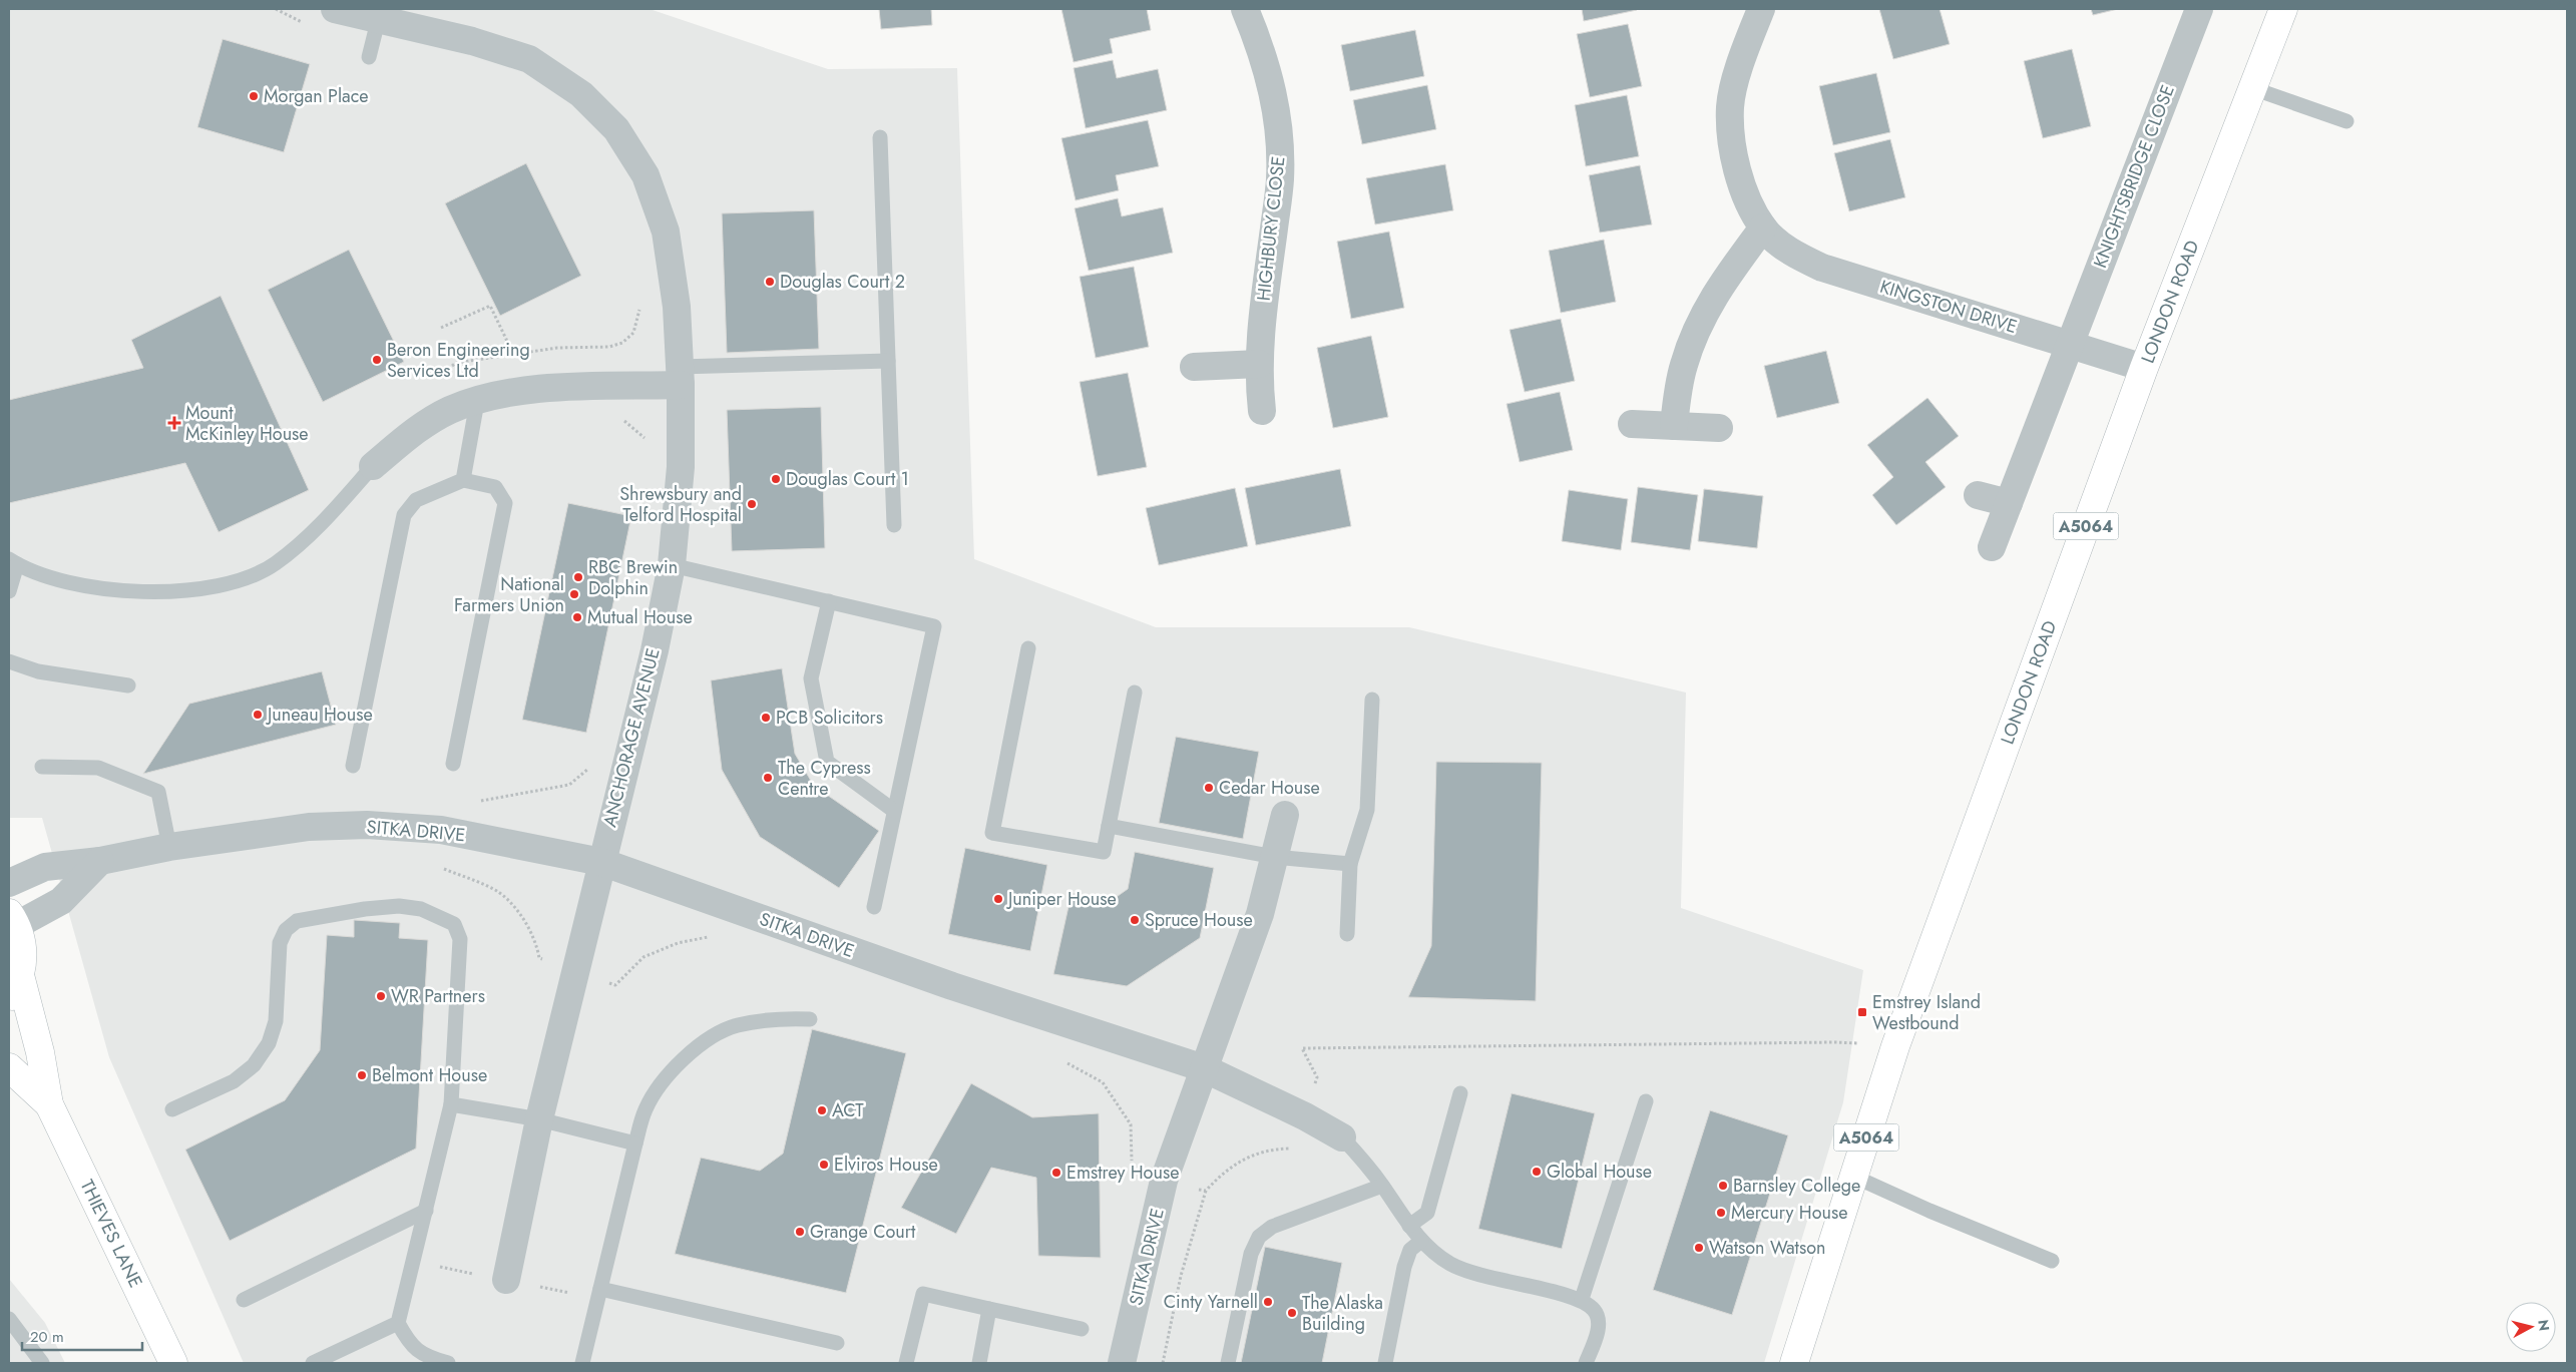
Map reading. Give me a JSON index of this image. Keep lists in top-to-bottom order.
{
  "streets": {
    "main road": ["LONDON ROAD", "A5064", "THIEVES LANE"],
    "street": [
      "KNIGHTSBRIDGE CLOSE",
      "HIGHBURY CLOSE",
      "KINGSTON DRIVE",
      "ANCHORAGE AVENUE",
      "SITKA DRIVE"
    ]
  },
  "crossings": [
    ["KNIGHTSBRIDGE CLOSE", "KINGSTON DRIVE"],
    ["LONDON ROAD", "KINGSTON DRIVE"],
    ["ANCHORAGE AVENUE", "SITKA DRIVE"]
  ],
  "places": {
    "other": [
      "Morgan Place",
      "Douglas Court 2",
      "Beron Engineering Services Ltd",
      "Douglas Court 1",
      "Shrewsbury and Telford Hospital",
      "RBC Brewin Dolphin",
      "National Farmers Union",
      "Mutual House",
      "Juneau House",
      "PCB Solicitors",
      "The Cypress Centre",
      "Cedar House",
      "Juniper House",
      "Spruce House",
      "WR Partners",
      "Belmont House",
      "ACT",
      "Elviros House",
      "Global House",
      "Emstrey House",
      "Barnsley College",
      "Mercury House",
      "Grange Court",
      "Watson Watson",
      "Cinty Yarnell",
      "The Alaska Building"
    ],
    "health": ["Mount McKinley House"],
    "transit": ["Emstrey Island Westbound"]
  },
  "scale_bar": "20 m",
  "north": "right"
}
